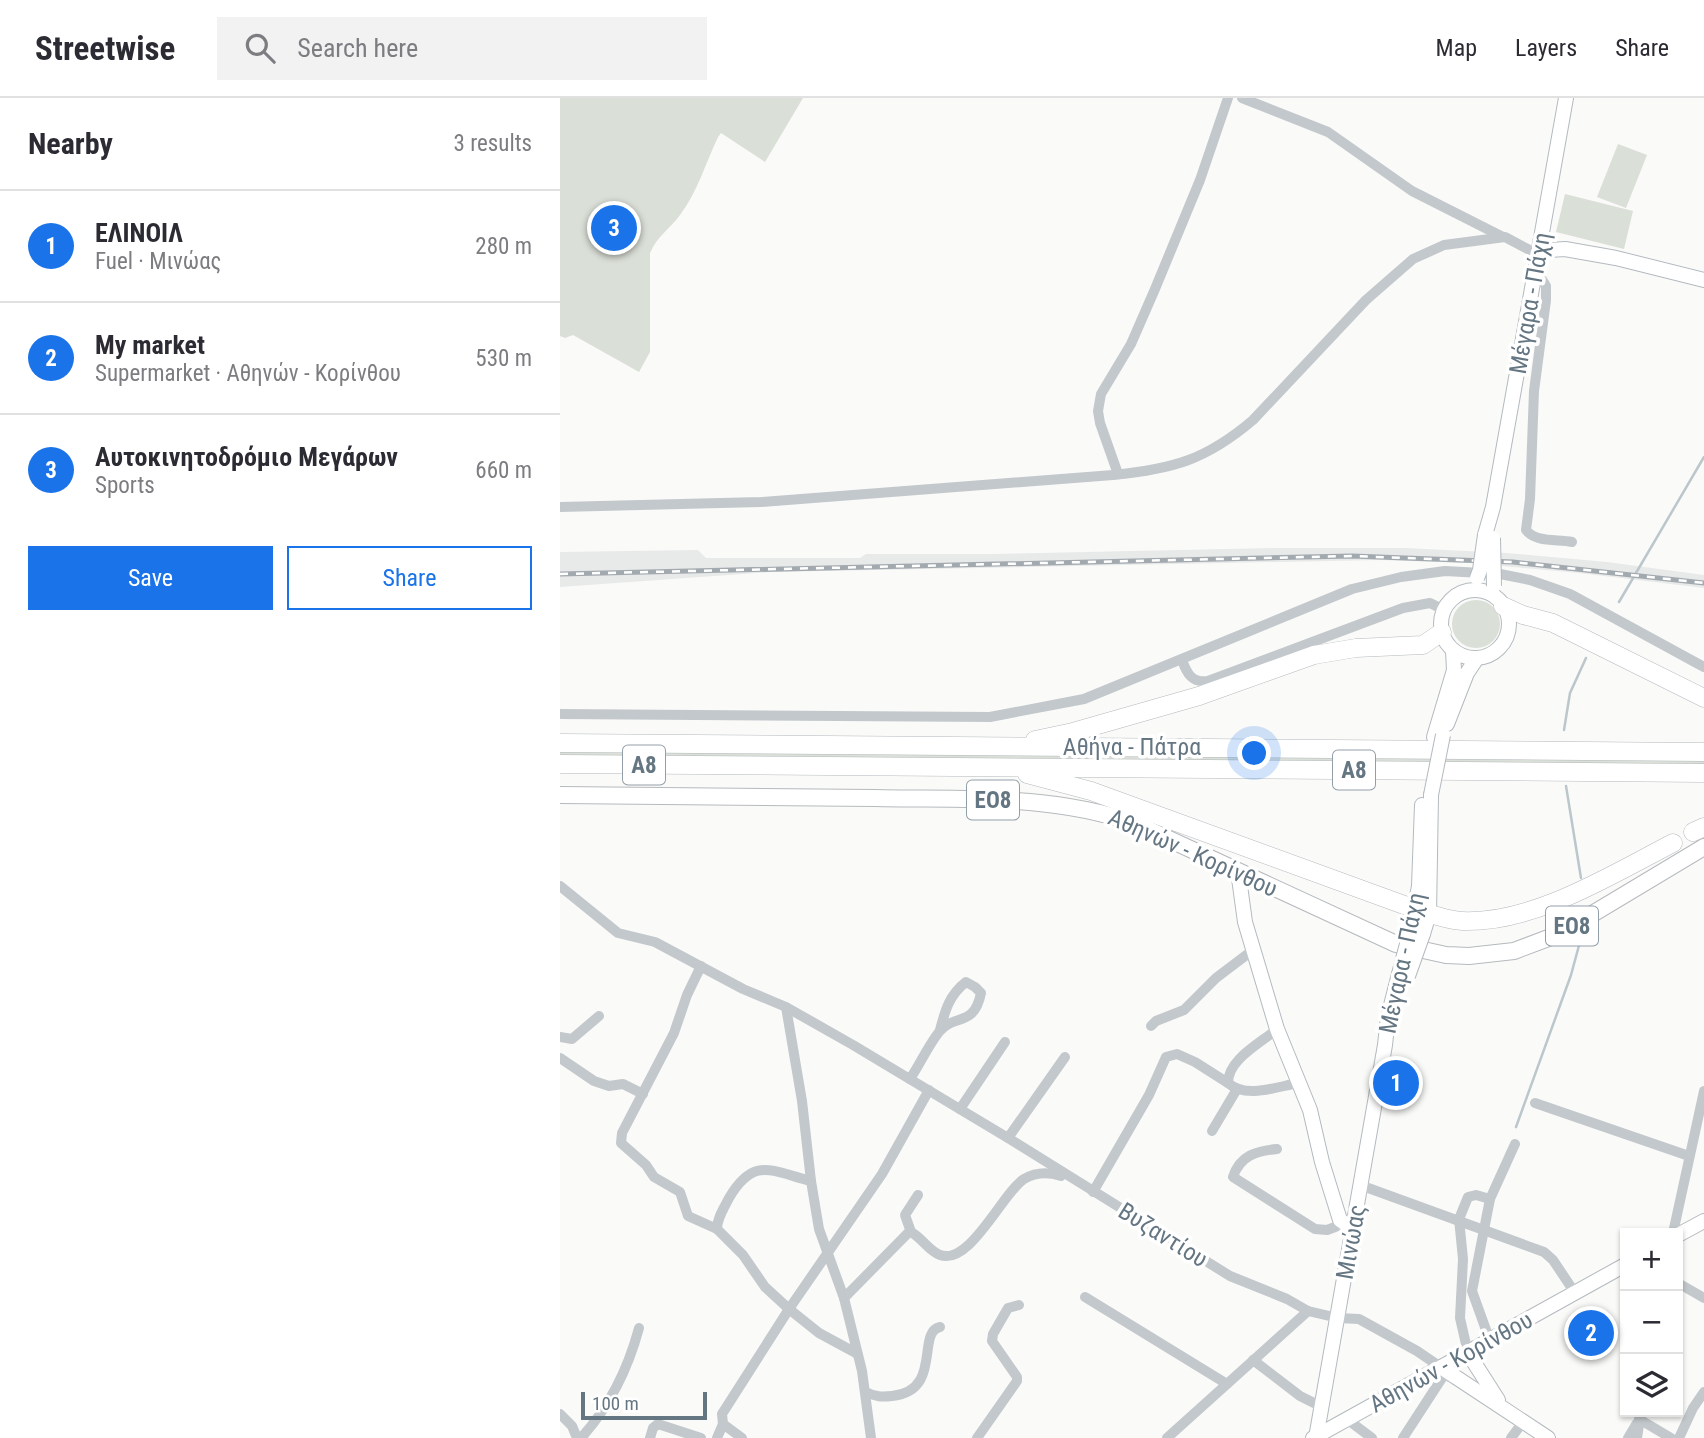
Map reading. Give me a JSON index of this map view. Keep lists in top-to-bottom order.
{
  "streets": {
    "highway": ["Αθήνα - Πάτρα", "Α8"],
    "main road": [
      "Μέγαρα - Πάχη",
      "ΕΟ8",
      "Αθηνών - Κορίνθου",
      "Βυζαντίου",
      "Μινώας"
    ]
  },
  "crossings": [
    ["Μέγαρα - Πάχη", "Μινώας"],
    ["Αθηνών - Κορίνθου", "Βυζαντίου"],
    ["Αθηνών - Κορίνθου", "Μινώας"],
    ["Βυζαντίου", "Μινώας"]
  ],
  "scale_bar": "100 m",
  "page": {
    "header": "Streetwise",
    "search": "Search here",
    "nav": ["Map", "Layers", "Share"],
    "heading": ["Nearby", "3 results"],
    "list": [
      {
        "mark": "1",
        "name": "ΕΛΙΝΟΙΛ",
        "note": "Fuel · Μινώας",
        "value": "280 m"
      },
      {
        "mark": "2",
        "name": "My market",
        "note": "Supermarket · Αθηνών - Κορίνθου",
        "value": "530 m"
      },
      {
        "mark": "3",
        "name": "Αυτοκινητοδρόμιο Μεγάρων",
        "note": "Sports",
        "value": "660 m"
      }
    ],
    "pins": ["3", "1", "2"],
    "buttons": ["Save", "Share"],
    "map_buttons": ["+", "−"],
    "scale": "100 m"
  }
}
